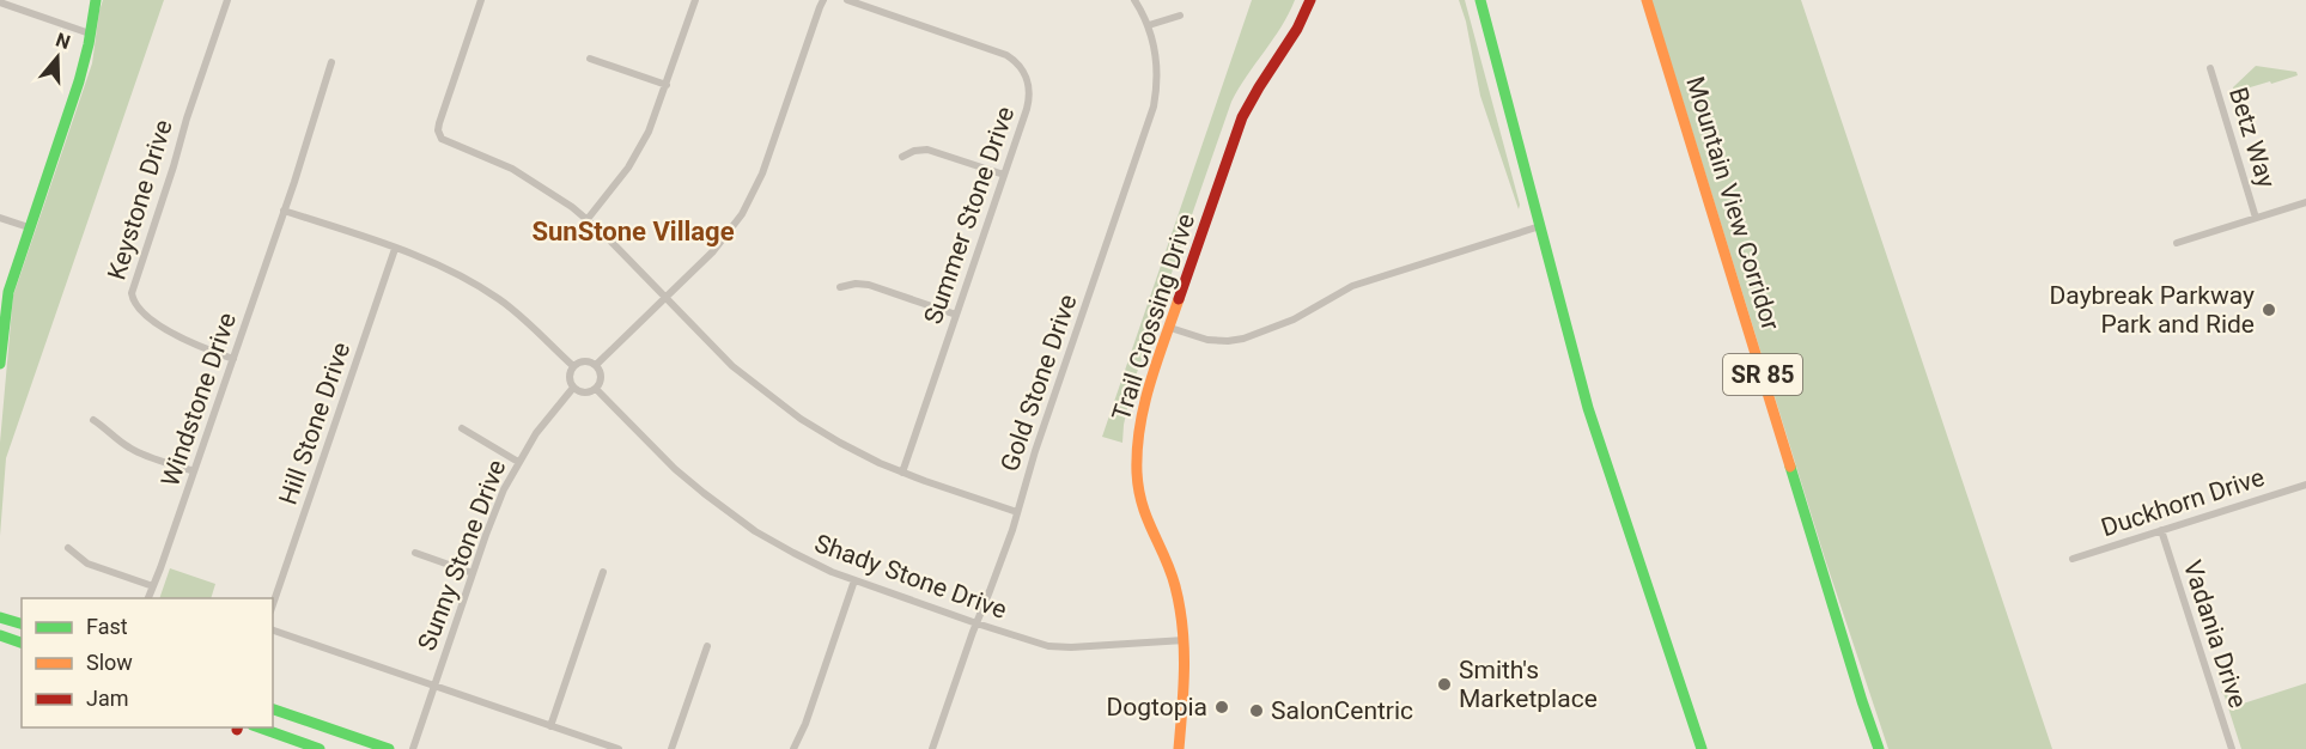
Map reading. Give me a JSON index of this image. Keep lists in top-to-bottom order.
{
  "streets": {
    "main road": ["Mountain View Corridor", "Trail Crossing Drive", "SR 85"],
    "street": [
      "Betz Way",
      "Keystone Drive",
      "Summer Stone Drive",
      "Gold Stone Drive",
      "Windstone Drive",
      "Hill Stone Drive",
      "Duckhorn Drive",
      "Sunny Stone Drive",
      "Shady Stone Drive",
      "Vadania Drive"
    ]
  },
  "crossings": [
    ["Keystone Drive", "Windstone Drive"],
    ["Trail Crossing Drive", "Shady Stone Drive"],
    ["Gold Stone Drive", "Shady Stone Drive"],
    ["Duckhorn Drive", "Vadania Drive"],
    ["Sunny Stone Drive", "Shady Stone Drive"]
  ],
  "districts": ["SunStone Village"],
  "places": [
    "Daybreak Parkway Park and Ride",
    "Smith's Marketplace",
    "Dogtopia",
    "SalonCentric"
  ],
  "legend": ["Fast", "Slow", "Jam"],
  "north": "top"
}
